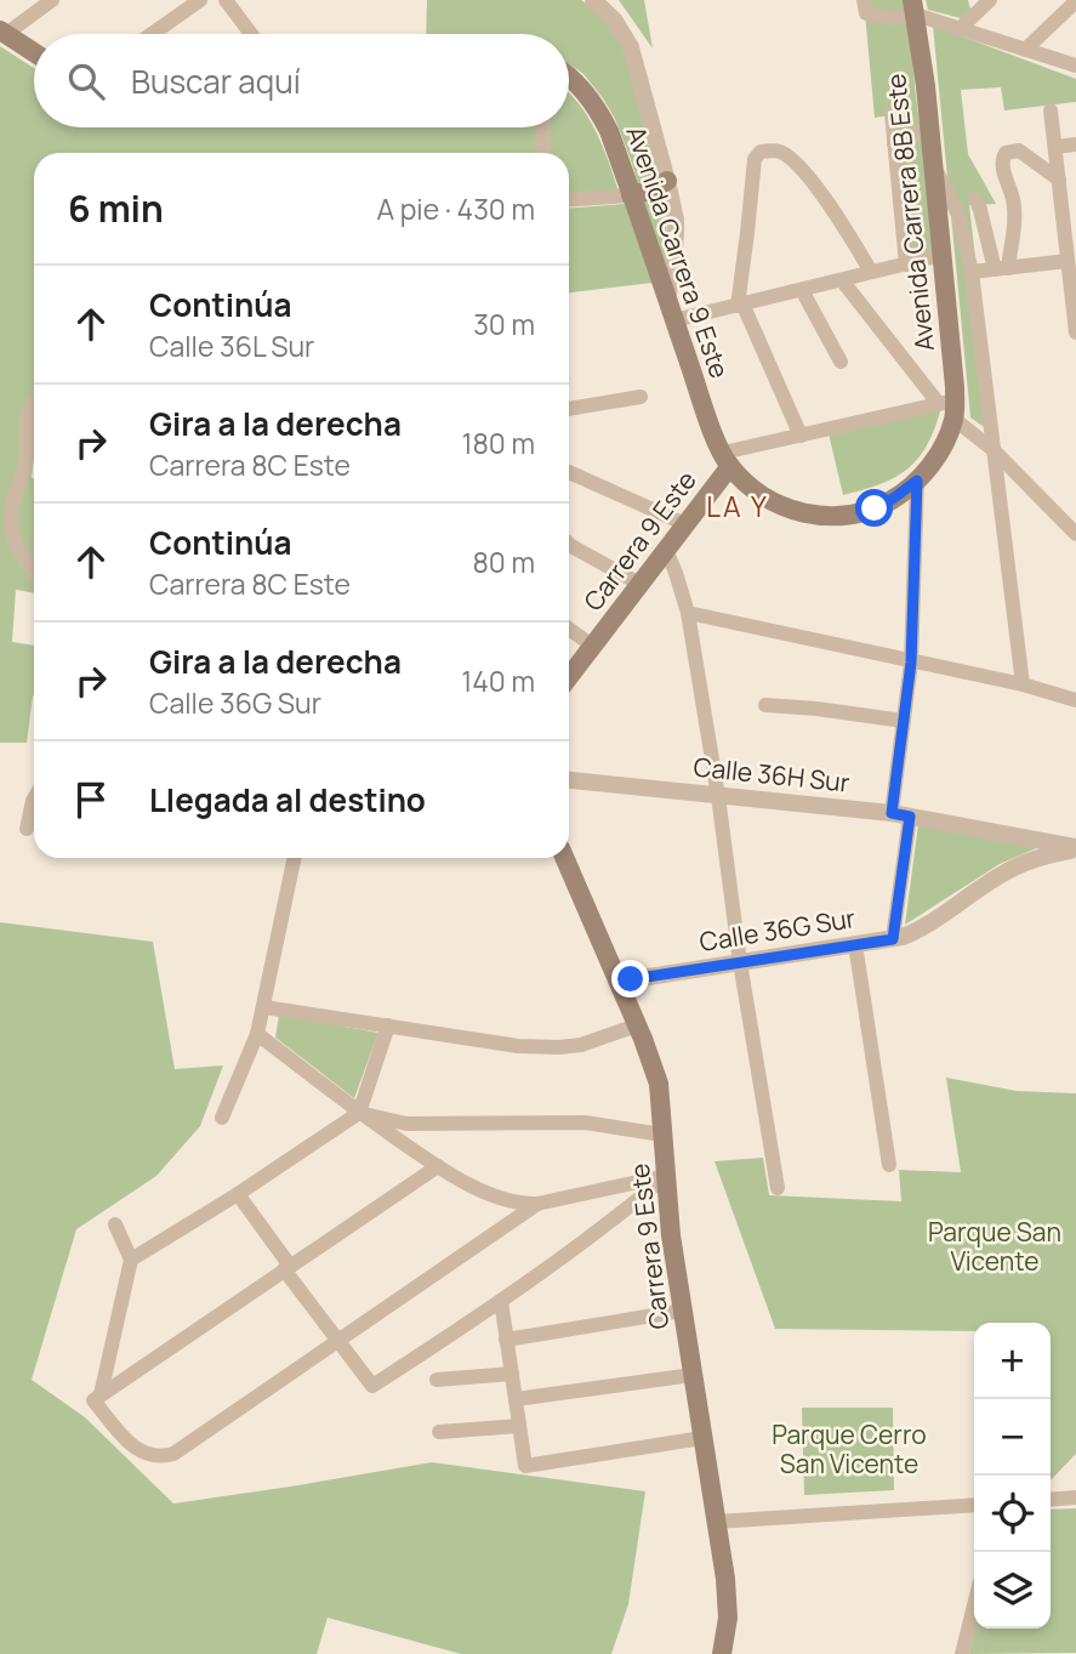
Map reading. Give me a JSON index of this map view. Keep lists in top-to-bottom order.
{
  "streets": {
    "main road": ["Avenida Carrera 8B Este", "Avenida Carrera 9 Este", "Carrera 9 Este"],
    "street": ["Calle 36H Sur", "Calle 36G Sur"]
  },
  "crossings": [
    ["Avenida Carrera 9 Este", "Carrera 9 Este"],
    ["Carrera 9 Este", "Calle 36G Sur"],
    ["Calle 36H Sur", "Calle 36G Sur"]
  ],
  "districts": ["LA Y"],
  "parks": ["Parque San Vicente", "Parque Cerro San Vicente"],
  "page": {
    "search": "Buscar aquí",
    "heading": ["6 min", "A pie · 430 m"],
    "list": [
      ["Continúa", "Calle 36L Sur", "30 m"],
      ["Gira a la derecha", "Carrera 8C Este", "180 m"],
      ["Continúa", "Carrera 8C Este", "80 m"],
      ["Gira a la derecha", "Calle 36G Sur", "140 m"],
      "Llegada al destino"
    ],
    "map_buttons": ["+", "−"]
  }
}
